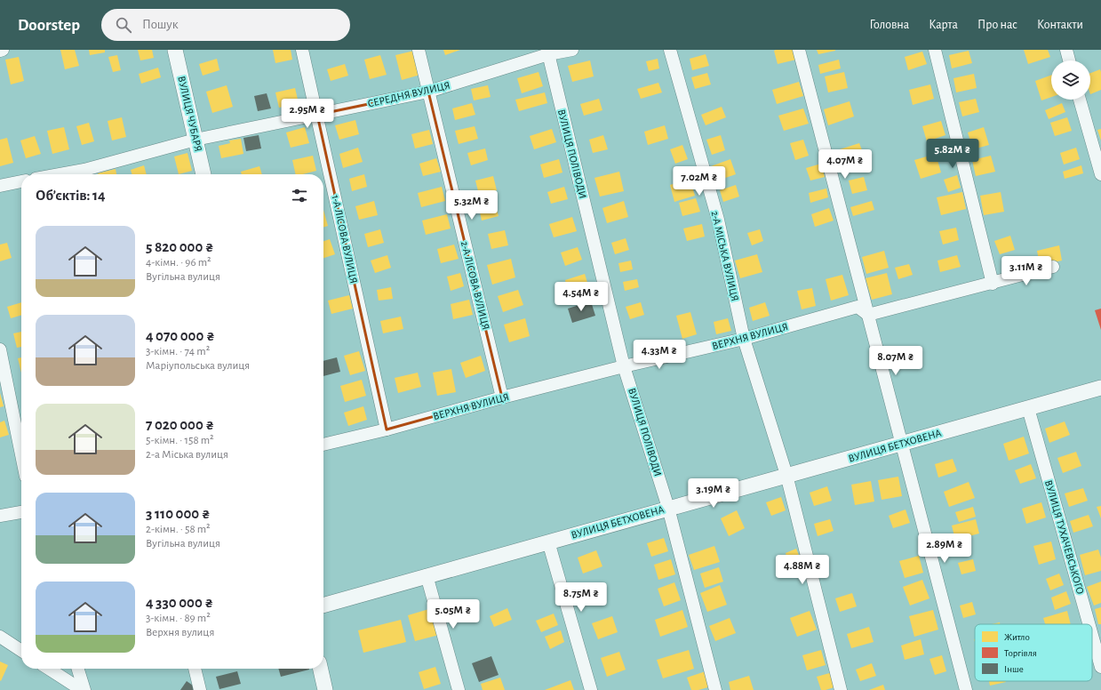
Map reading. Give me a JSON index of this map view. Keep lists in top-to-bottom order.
{
  "streets": {
    "street": [
      "СЕРЕДНЯ ВУЛИЦЯ",
      "ВУЛИЦЯ ЧУБАРЯ",
      "ВУЛИЦЯ ПОЛІВОДИ",
      "1-А ЛІСОВА ВУЛИЦЯ",
      "2-А МІСЬКА ВУЛИЦЯ",
      "2-А ЛІСОВА ВУЛИЦЯ",
      "ВЕРХНЯ ВУЛИЦЯ",
      "ВУЛИЦЯ БЕТХОВЕНА",
      "ВУЛИЦЯ ТУХАЧЕВСЬКОГО"
    ]
  },
  "crossings": [
    ["СЕРЕДНЯ ВУЛИЦЯ", "ВУЛИЦЯ ЧУБАРЯ"],
    ["СЕРЕДНЯ ВУЛИЦЯ", "ВУЛИЦЯ ПОЛІВОДИ"],
    ["СЕРЕДНЯ ВУЛИЦЯ", "1-А ЛІСОВА ВУЛИЦЯ"],
    ["СЕРЕДНЯ ВУЛИЦЯ", "2-А ЛІСОВА ВУЛИЦЯ"],
    ["ВУЛИЦЯ ПОЛІВОДИ", "ВЕРХНЯ ВУЛИЦЯ"],
    ["ВУЛИЦЯ ПОЛІВОДИ", "ВУЛИЦЯ БЕТХОВЕНА"],
    ["1-А ЛІСОВА ВУЛИЦЯ", "ВЕРХНЯ ВУЛИЦЯ"],
    ["2-А МІСЬКА ВУЛИЦЯ", "ВЕРХНЯ ВУЛИЦЯ"],
    ["2-А МІСЬКА ВУЛИЦЯ", "ВУЛИЦЯ БЕТХОВЕНА"],
    ["2-А ЛІСОВА ВУЛИЦЯ", "ВЕРХНЯ ВУЛИЦЯ"],
    ["ВУЛИЦЯ БЕТХОВЕНА", "ВУЛИЦЯ ТУХАЧЕВСЬКОГО"]
  ],
  "legend": ["Житло", "Торгівля", "Інше"],
  "page": {
    "header": "Doorstep",
    "search": "Пошук",
    "nav": [
      "Головна",
      "Карта",
      "Про нас",
      "Контакти"
    ],
    "price": [
      "2.95M ₴",
      "5.82M ₴",
      "4.07M ₴",
      "7.02M ₴",
      "5.32M ₴",
      "3.11M ₴",
      "4.54M ₴",
      "4.33M ₴",
      "8.07M ₴",
      "3.19M ₴",
      "2.89M ₴",
      "4.88M ₴",
      "8.75M ₴",
      "5.05M ₴"
    ],
    "heading": "Об’єктів: 14",
    "list": [
      {
        "name": "5 820 000 ₴",
        "note": "4-кімн. · 96 m² · Вугільна вулиця"
      },
      {
        "name": "4 070 000 ₴",
        "note": "3-кімн. · 74 m² · Маріупольська вулиця"
      },
      {
        "name": "7 020 000 ₴",
        "note": "5-кімн. · 158 m² · 2-а Міська вулиця"
      },
      {
        "name": "3 110 000 ₴",
        "note": "2-кімн. · 58 m² · Вугільна вулиця"
      },
      {
        "name": "4 330 000 ₴",
        "note": "3-кімн. · 89 m² · Верхня вулиця"
      }
    ]
  }
}
